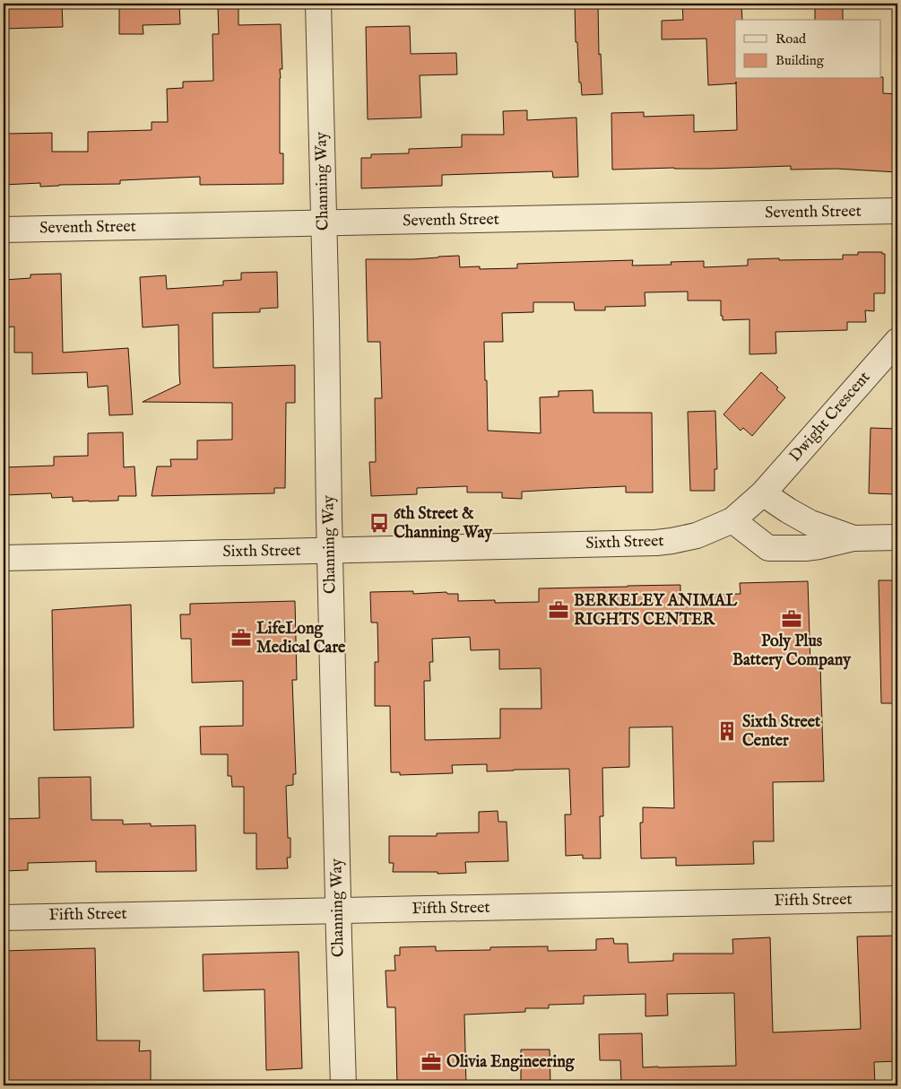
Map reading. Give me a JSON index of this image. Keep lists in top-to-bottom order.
{
  "streets": {
    "street": [
      "Channing Way",
      "Seventh Street",
      "Dwight Crescent",
      "Sixth Street",
      "Fifth Street"
    ]
  },
  "crossings": [
    ["Channing Way", "Seventh Street"],
    ["Channing Way", "Sixth Street"],
    ["Channing Way", "Fifth Street"],
    ["Dwight Crescent", "Sixth Street"]
  ],
  "places": {
    "bus stop": ["6th Street & Channing Way"],
    "office": [
      "BERKELEY ANIMAL RIGHTS CENTER",
      "Poly Plus Battery Company",
      "LifeLong Medical Care",
      "Olivia Engineering"
    ],
    "building": ["Sixth Street Center"]
  },
  "legend": ["Road", "Building"]
}
